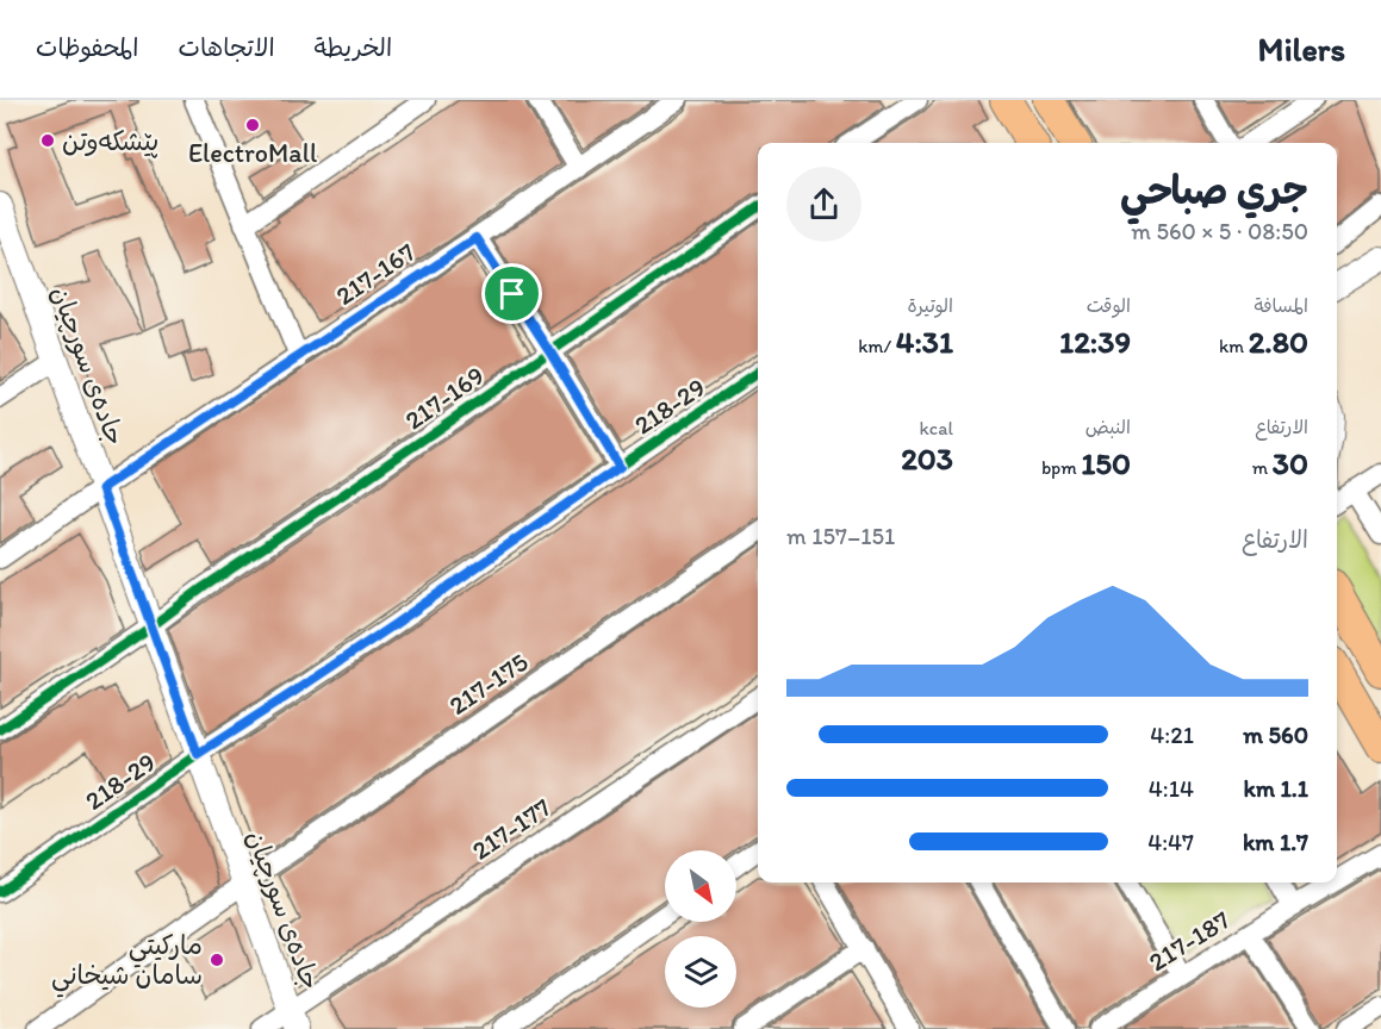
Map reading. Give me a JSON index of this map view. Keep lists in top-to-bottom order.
{
  "streets": {
    "street": [
      "217-167",
      "جادەی سورچیان",
      "217-169",
      "218-29",
      "217-175",
      "217-177",
      "217-187"
    ]
  },
  "crossings": [
    ["217-167", "جادەی سورچیان"],
    ["جادەی سورچیان", "217-169"],
    ["جادەی سورچیان", "218-29"],
    ["جادەی سورچیان", "217-175"],
    ["جادەی سورچیان", "217-177"]
  ],
  "places": ["ElectroMall", "پێشکەوتن", "ماركيتي سامان شيخاني"],
  "north": "bottom right",
  "page": {
    "header": "Milers",
    "nav": ["الخريطة", "الاتجاهات", "المحفوظات"],
    "heading": ["جري صباحي", "08:50 · 5 × 560 m"],
    "stats": [
      ["المسافة", "2.80 km"],
      ["الوقت", "12:39"],
      ["الوتيرة", "4:31 /km"],
      ["الارتفاع", "30 m"],
      ["النبض", "150 bpm"],
      ["kcal", "203"]
    ],
    "chart": ["الارتفاع", "151–157 m"],
    "list": [
      {
        "name": "560 m",
        "note": "4:21"
      },
      {
        "name": "1.1 km",
        "note": "4:14"
      },
      {
        "name": "1.7 km",
        "note": "4:47"
      }
    ]
  }
}
